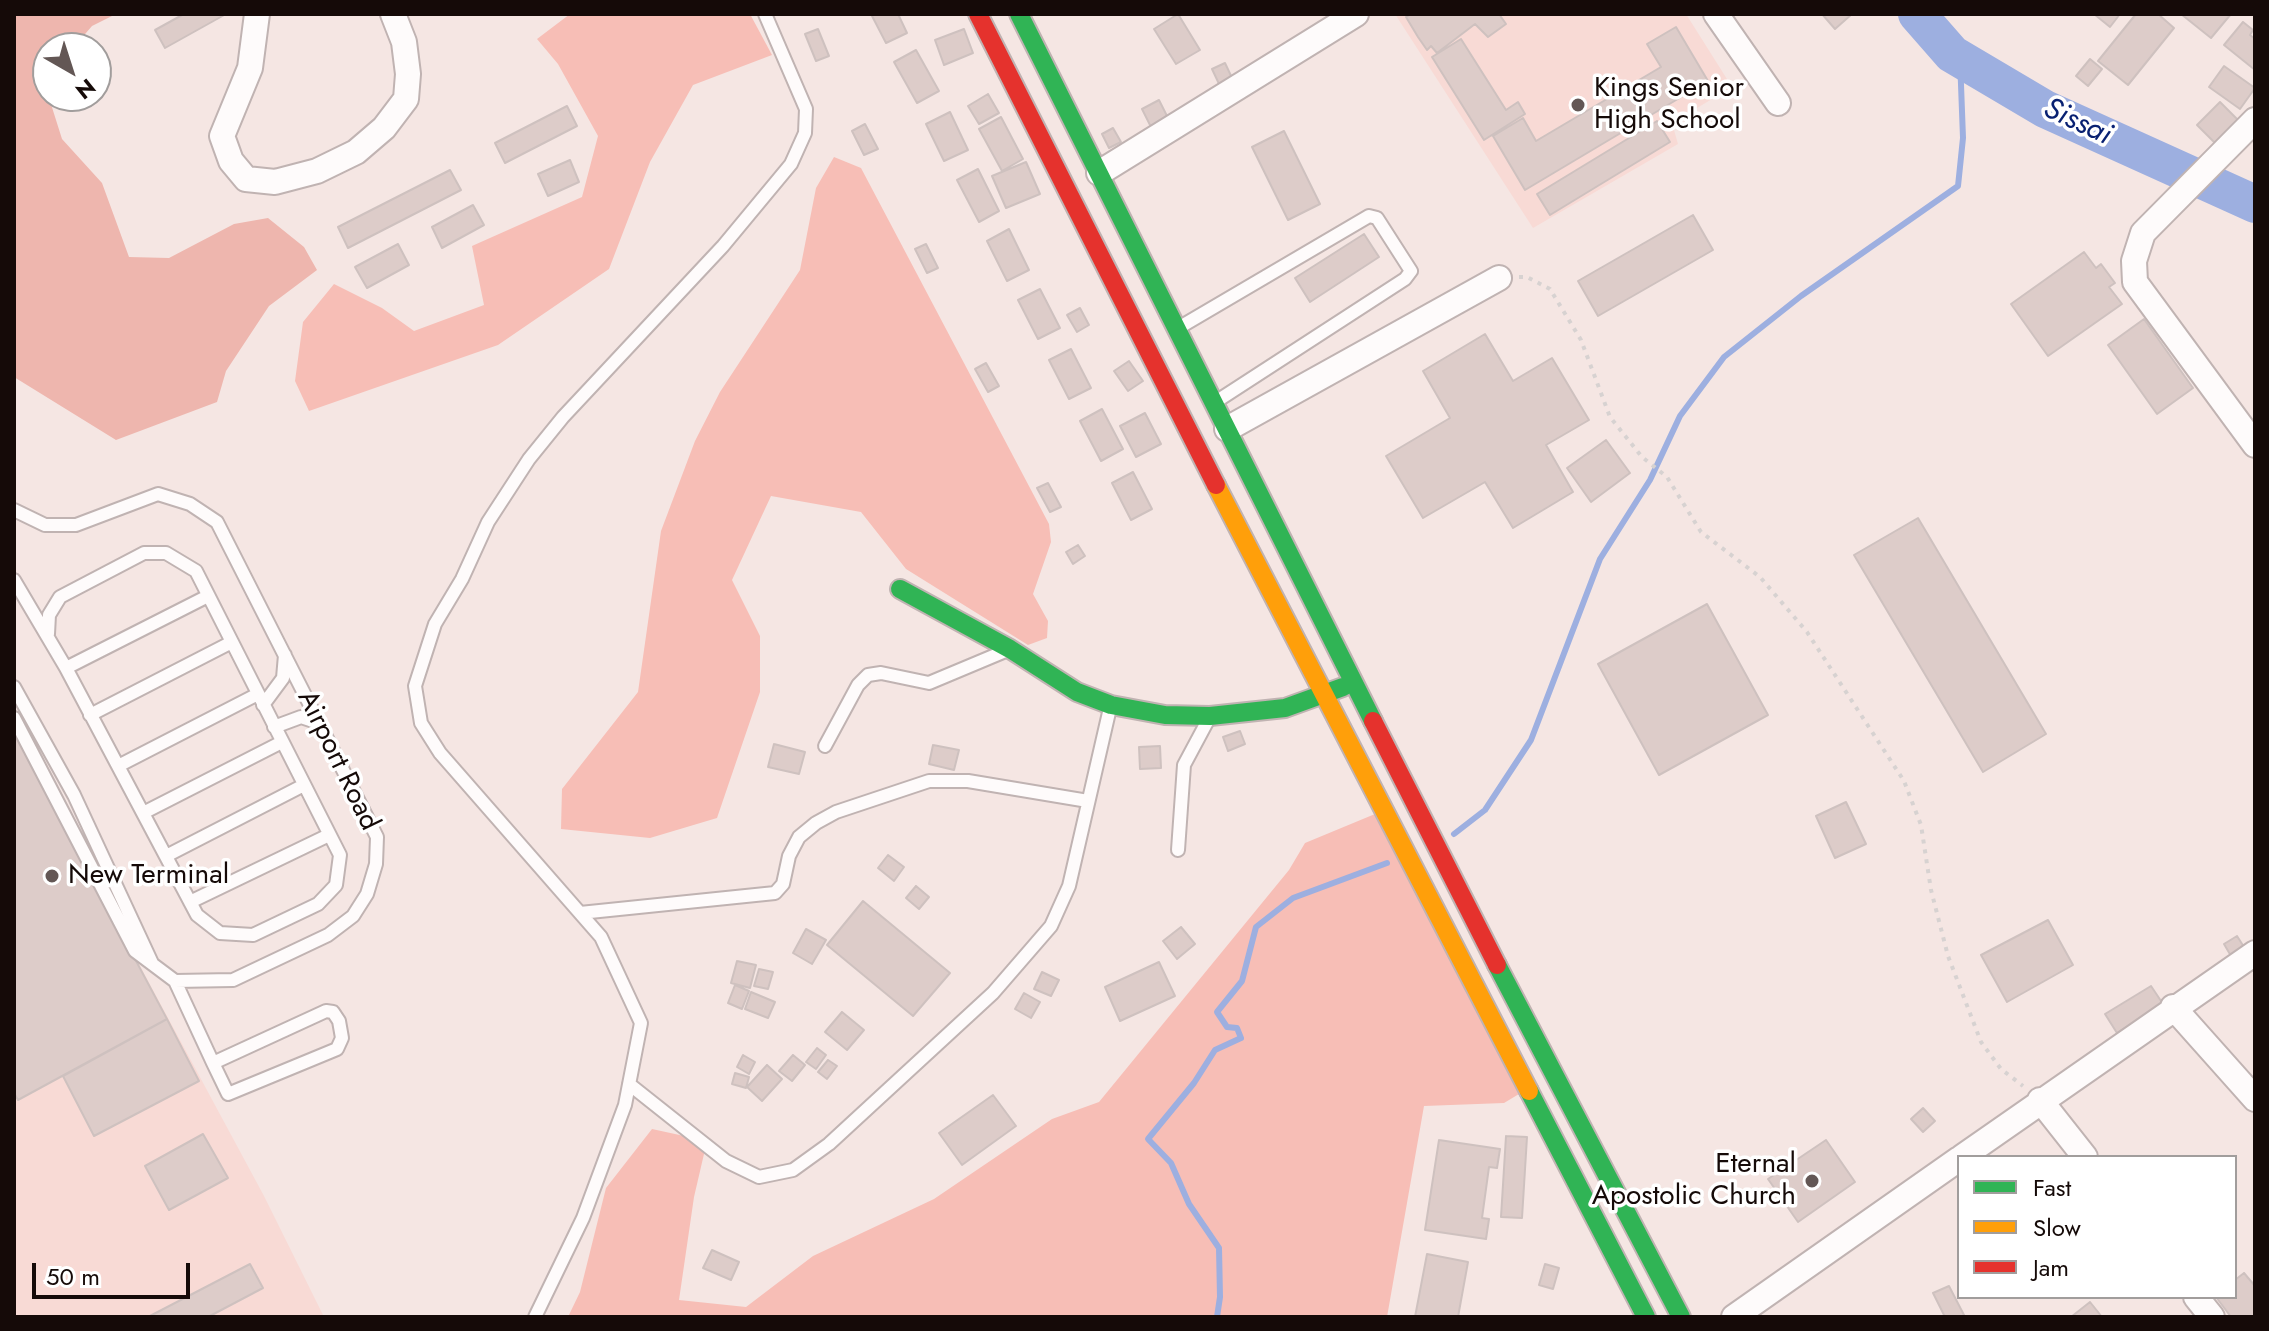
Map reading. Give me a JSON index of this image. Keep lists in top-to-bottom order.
{
  "streets": {
    "lane": ["Airport Road"]
  },
  "water": ["Sissai"],
  "places": ["Kings Senior High School", "New Terminal", "Eternal Apostolic Church"],
  "legend": ["Fast", "Slow", "Jam"],
  "scale_bar": "50 m",
  "north": "bottom right"
}
